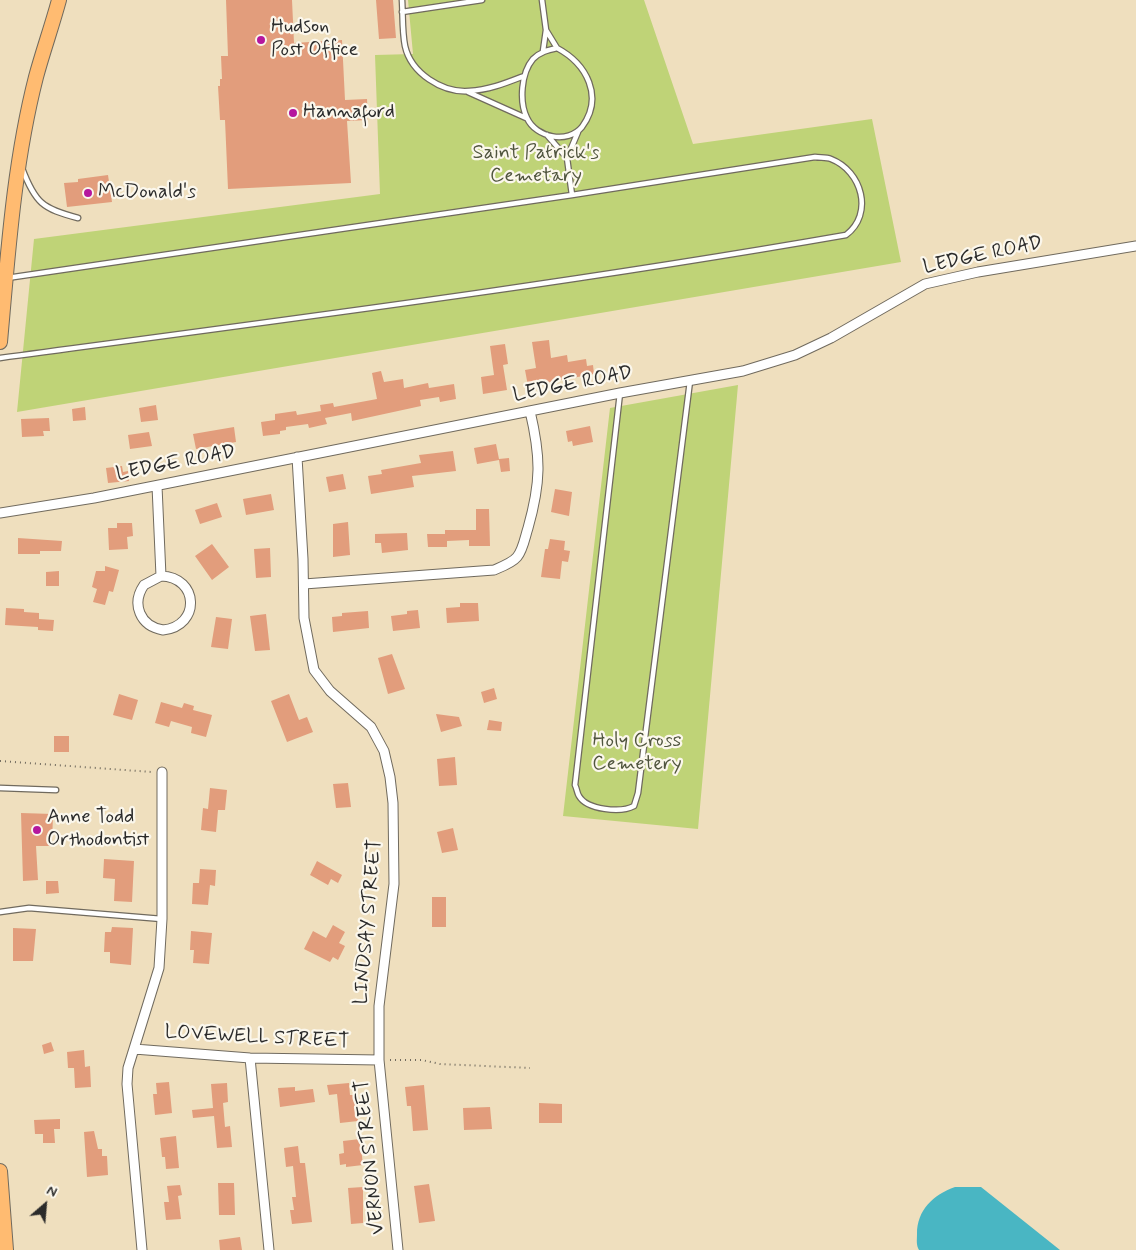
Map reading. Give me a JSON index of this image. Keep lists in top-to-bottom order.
{
  "streets": {
    "street": [
      "LEDGE ROAD",
      "LINDSAY STREET",
      "LOVEWELL STREET",
      "VERNON STREET"
    ]
  },
  "crossings": [
    ["LEDGE ROAD", "LINDSAY STREET"],
    ["LINDSAY STREET", "LOVEWELL STREET"],
    ["LINDSAY STREET", "VERNON STREET"],
    ["LOVEWELL STREET", "VERNON STREET"]
  ],
  "parks": ["Saint Patrick's Cemetary", "Holy Cross Cemetery"],
  "places": [
    "Hudson Post Office",
    "Hannaford",
    "McDonald's",
    "Anne Todd Orthodontist"
  ],
  "north": "top right"
}
